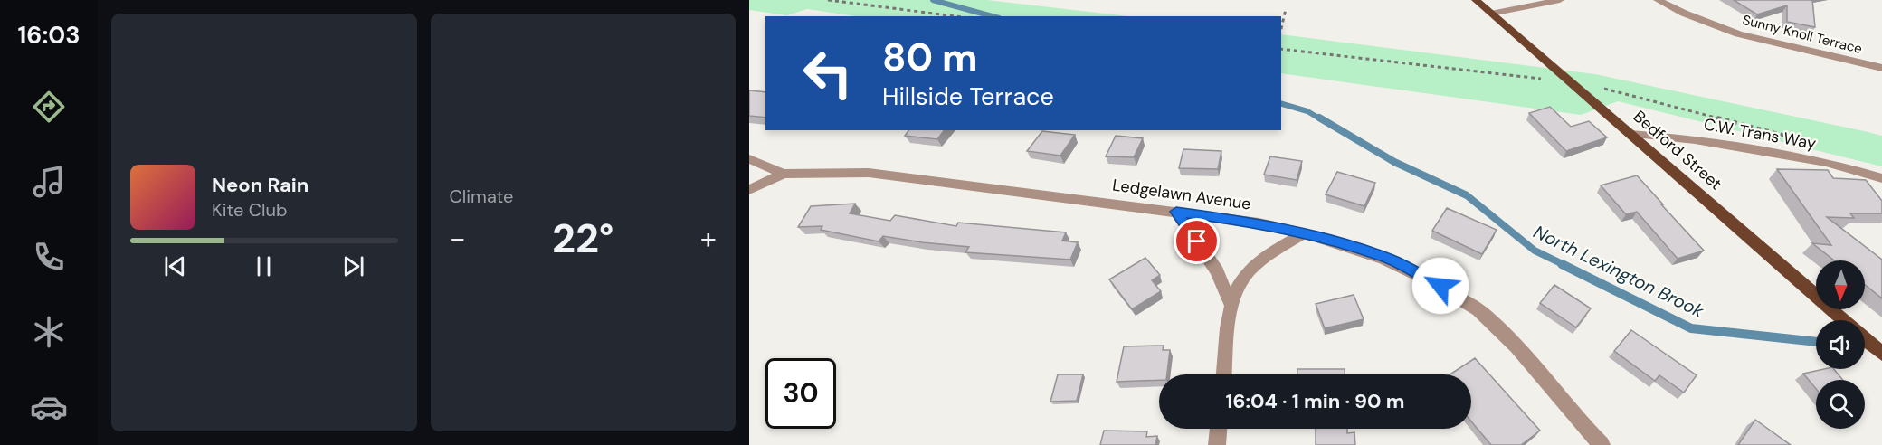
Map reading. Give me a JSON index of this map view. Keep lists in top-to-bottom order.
{
  "streets": {
    "main road": ["Bedford Street"],
    "street": ["Sunny Knoll Terrace", "C.W. Trans Way", "Ledgelawn Avenue"]
  },
  "crossings": [
    ["C.W. Trans Way", "Bedford Street"]
  ],
  "water": ["North Lexington Brook"],
  "north": "bottom",
  "page": {
    "tabs": "16:03",
    "tile": "Climate",
    "turn": ["80 m", "Hillside Terrace"],
    "song": ["Neon Rain", "Kite Club"],
    "heat": ["−", "22°", "+"],
    "limit": "30",
    "trip": "16:04 · 1 min · 90 m"
  }
}
